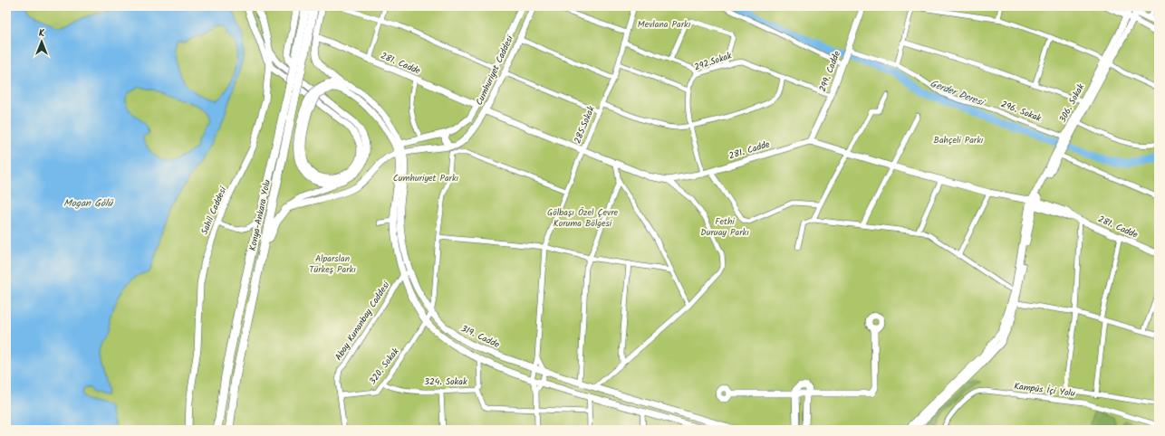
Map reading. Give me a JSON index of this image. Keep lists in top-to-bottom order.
{
  "streets": {
    "highway": ["Konya-Ankara Yolu"],
    "street": [
      "292.Sokak",
      "281. Cadde",
      "Cumhuriyet Caddesi",
      "299. Cadde",
      "306. Sokak",
      "296. Sokak",
      "285.Sokak",
      "Sahil Caddesi",
      "Abay Kunanbay Caddesi",
      "319. Cadde",
      "320. Sokak",
      "324. Sokak",
      "Kampüs İçi Yolu"
    ]
  },
  "crossings": [
    ["292.Sokak", "281. Cadde"],
    ["292.Sokak", "299. Cadde"],
    ["281. Cadde", "Cumhuriyet Caddesi"],
    ["281. Cadde", "299. Cadde"],
    ["281. Cadde", "306. Sokak"],
    ["281. Cadde", "285.Sokak"],
    ["281. Cadde", "319. Cadde"],
    ["Cumhuriyet Caddesi", "319. Cadde"],
    ["299. Cadde", "296. Sokak"],
    ["306. Sokak", "296. Sokak"],
    ["285.Sokak", "319. Cadde"],
    ["Abay Kunanbay Caddesi", "319. Cadde"],
    ["Abay Kunanbay Caddesi", "320. Sokak"],
    ["319. Cadde", "320. Sokak"],
    ["319. Cadde", "324. Sokak"],
    ["320. Sokak", "324. Sokak"]
  ],
  "water": ["Gerder Deresi", "Mogan Gölü"],
  "parks": [
    "Mevlana Parkı",
    "Bahçeli Parkı",
    "Cumhuriyet Parkı",
    "Gölbaşı Özel Çevre Koruma Bölgesi",
    "Fethi Duruay Parkı",
    "Alparslan Türkeş Parkı"
  ],
  "north": "top"
}
